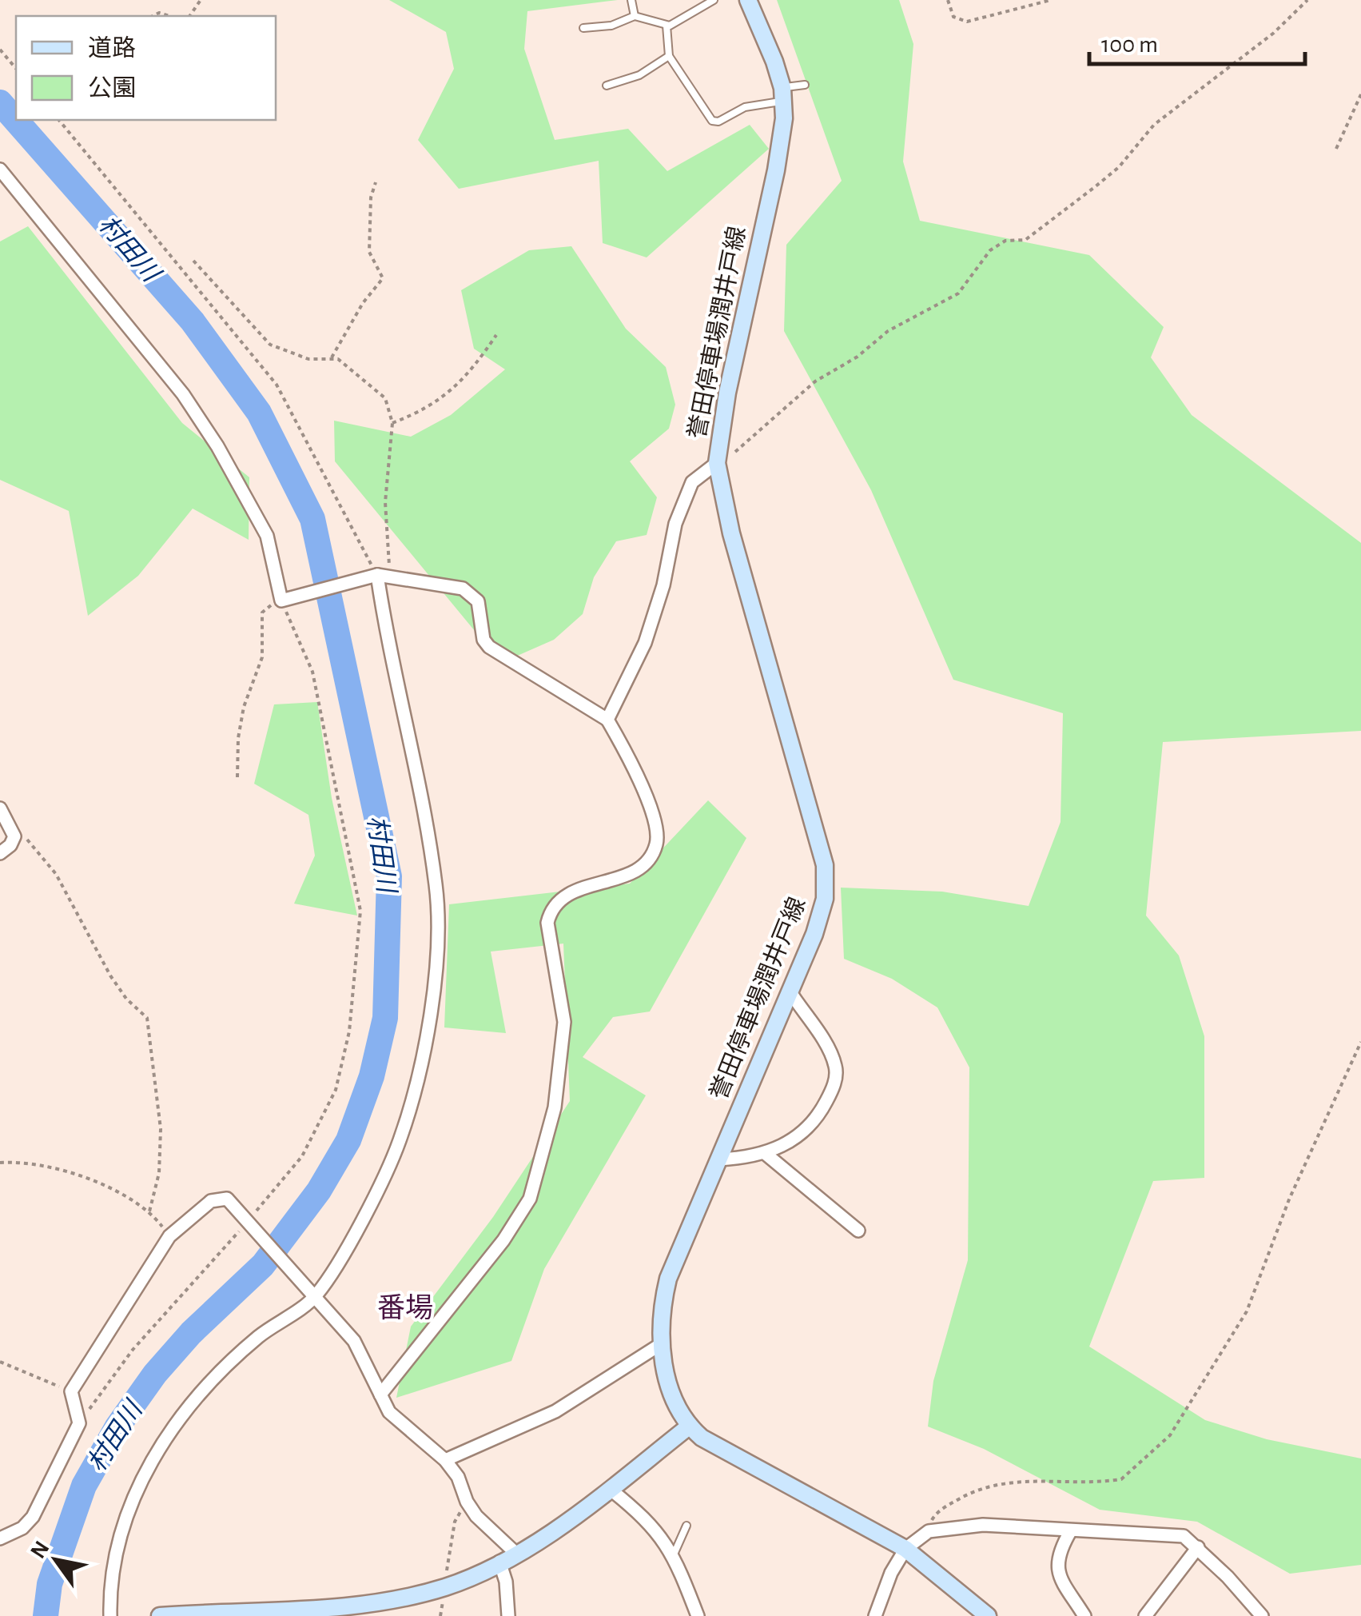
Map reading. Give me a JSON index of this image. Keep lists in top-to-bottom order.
{
  "streets": {
    "main road": ["誉田停車場潤井戸線"]
  },
  "districts": ["番場"],
  "water": ["村田川"],
  "legend": ["道路", "公園"],
  "scale_bar": "100 m",
  "north": "top left"
}
